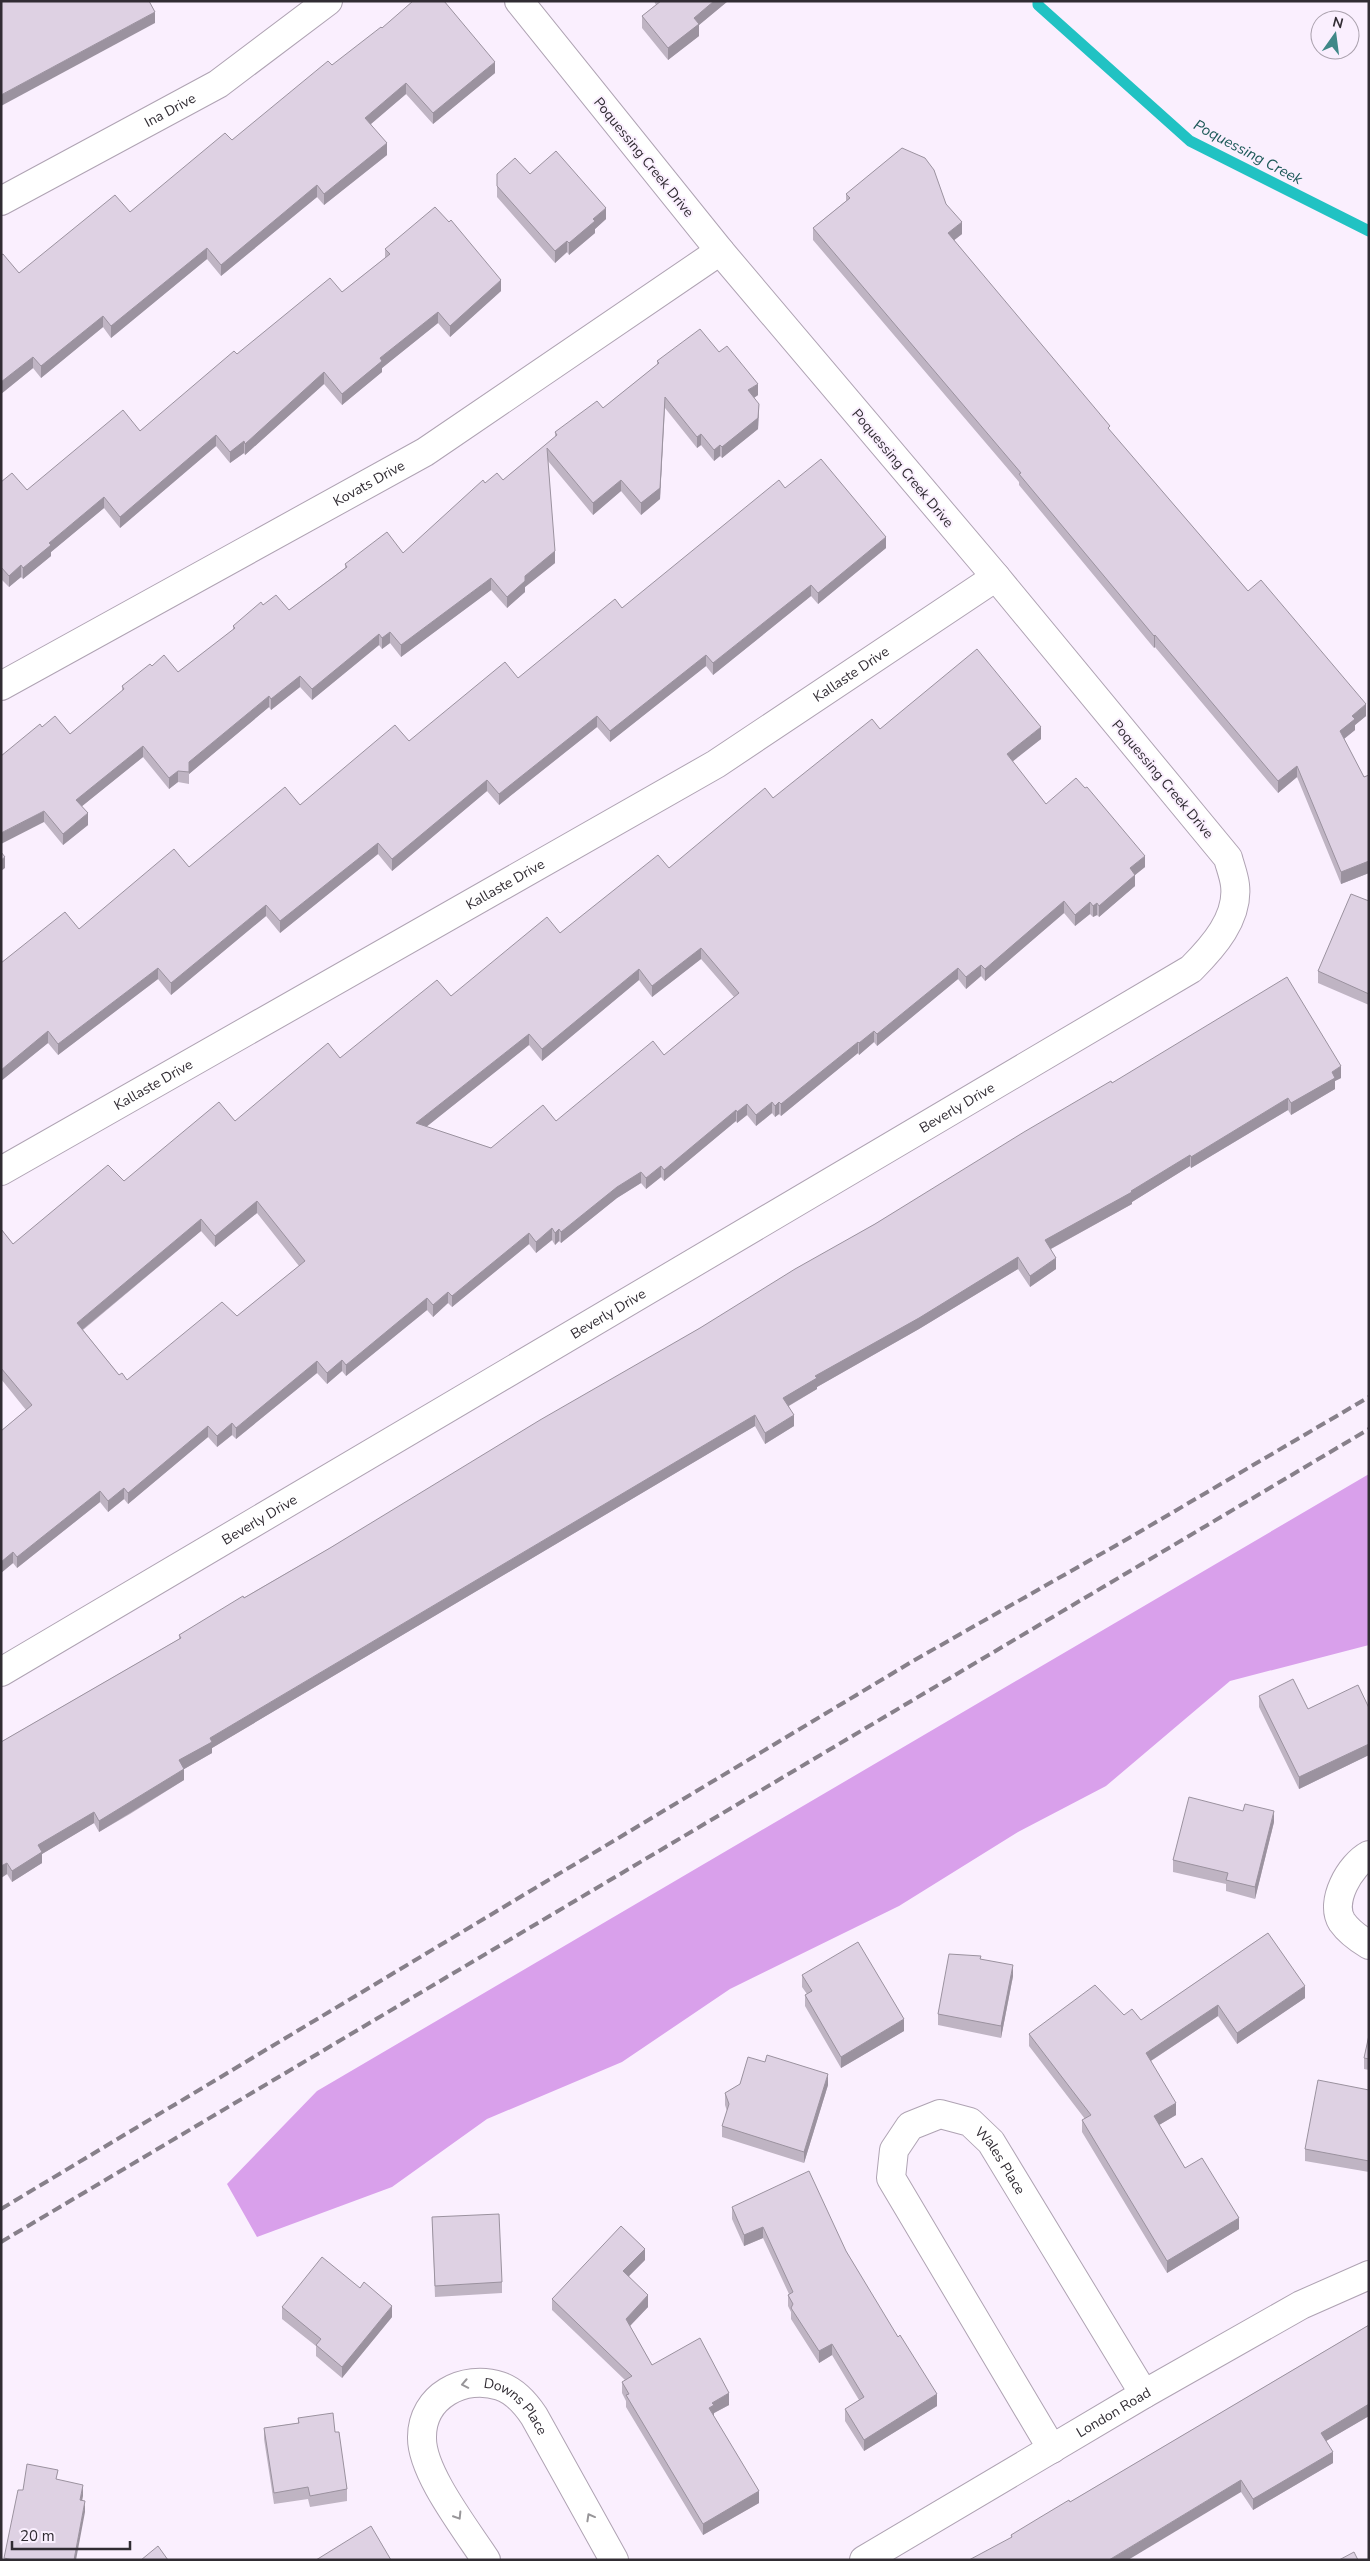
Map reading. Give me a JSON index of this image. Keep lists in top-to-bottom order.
{
  "streets": {
    "street": [
      "Ina Drive",
      "Poquessing Creek Drive",
      "Kovats Drive",
      "Kallaste Drive",
      "Beverly Drive",
      "Wales Place",
      "Downs Place",
      "London Road"
    ]
  },
  "crossings": [
    ["Poquessing Creek Drive", "Kovats Drive"],
    ["Poquessing Creek Drive", "Kallaste Drive"],
    ["Poquessing Creek Drive", "Beverly Drive"],
    ["Wales Place", "London Road"]
  ],
  "water": ["Poquessing Creek"],
  "scale_bar": "20 m",
  "north": "top"
}
